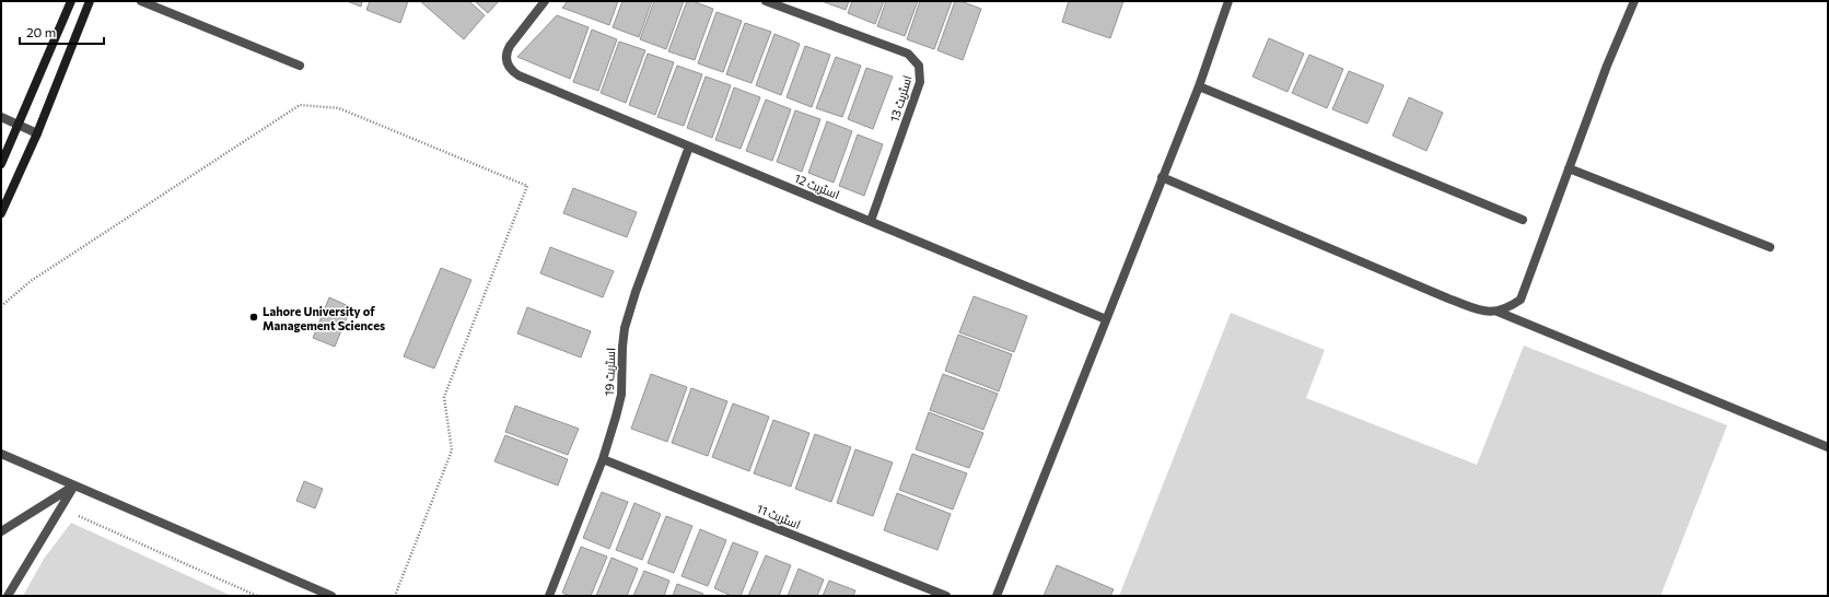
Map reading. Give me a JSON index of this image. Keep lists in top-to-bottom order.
{
  "streets": {
    "street": [
      "اسٹریٹ 13",
      "اسٹریٹ 12",
      "اسٹریٹ 19",
      "اسٹریٹ 11"
    ]
  },
  "crossings": [
    ["اسٹریٹ 13", "اسٹریٹ 12"],
    ["اسٹریٹ 12", "اسٹریٹ 19"],
    ["اسٹریٹ 19", "اسٹریٹ 11"]
  ],
  "places": ["Lahore University of Management Sciences"],
  "scale_bar": "20 m"
}
